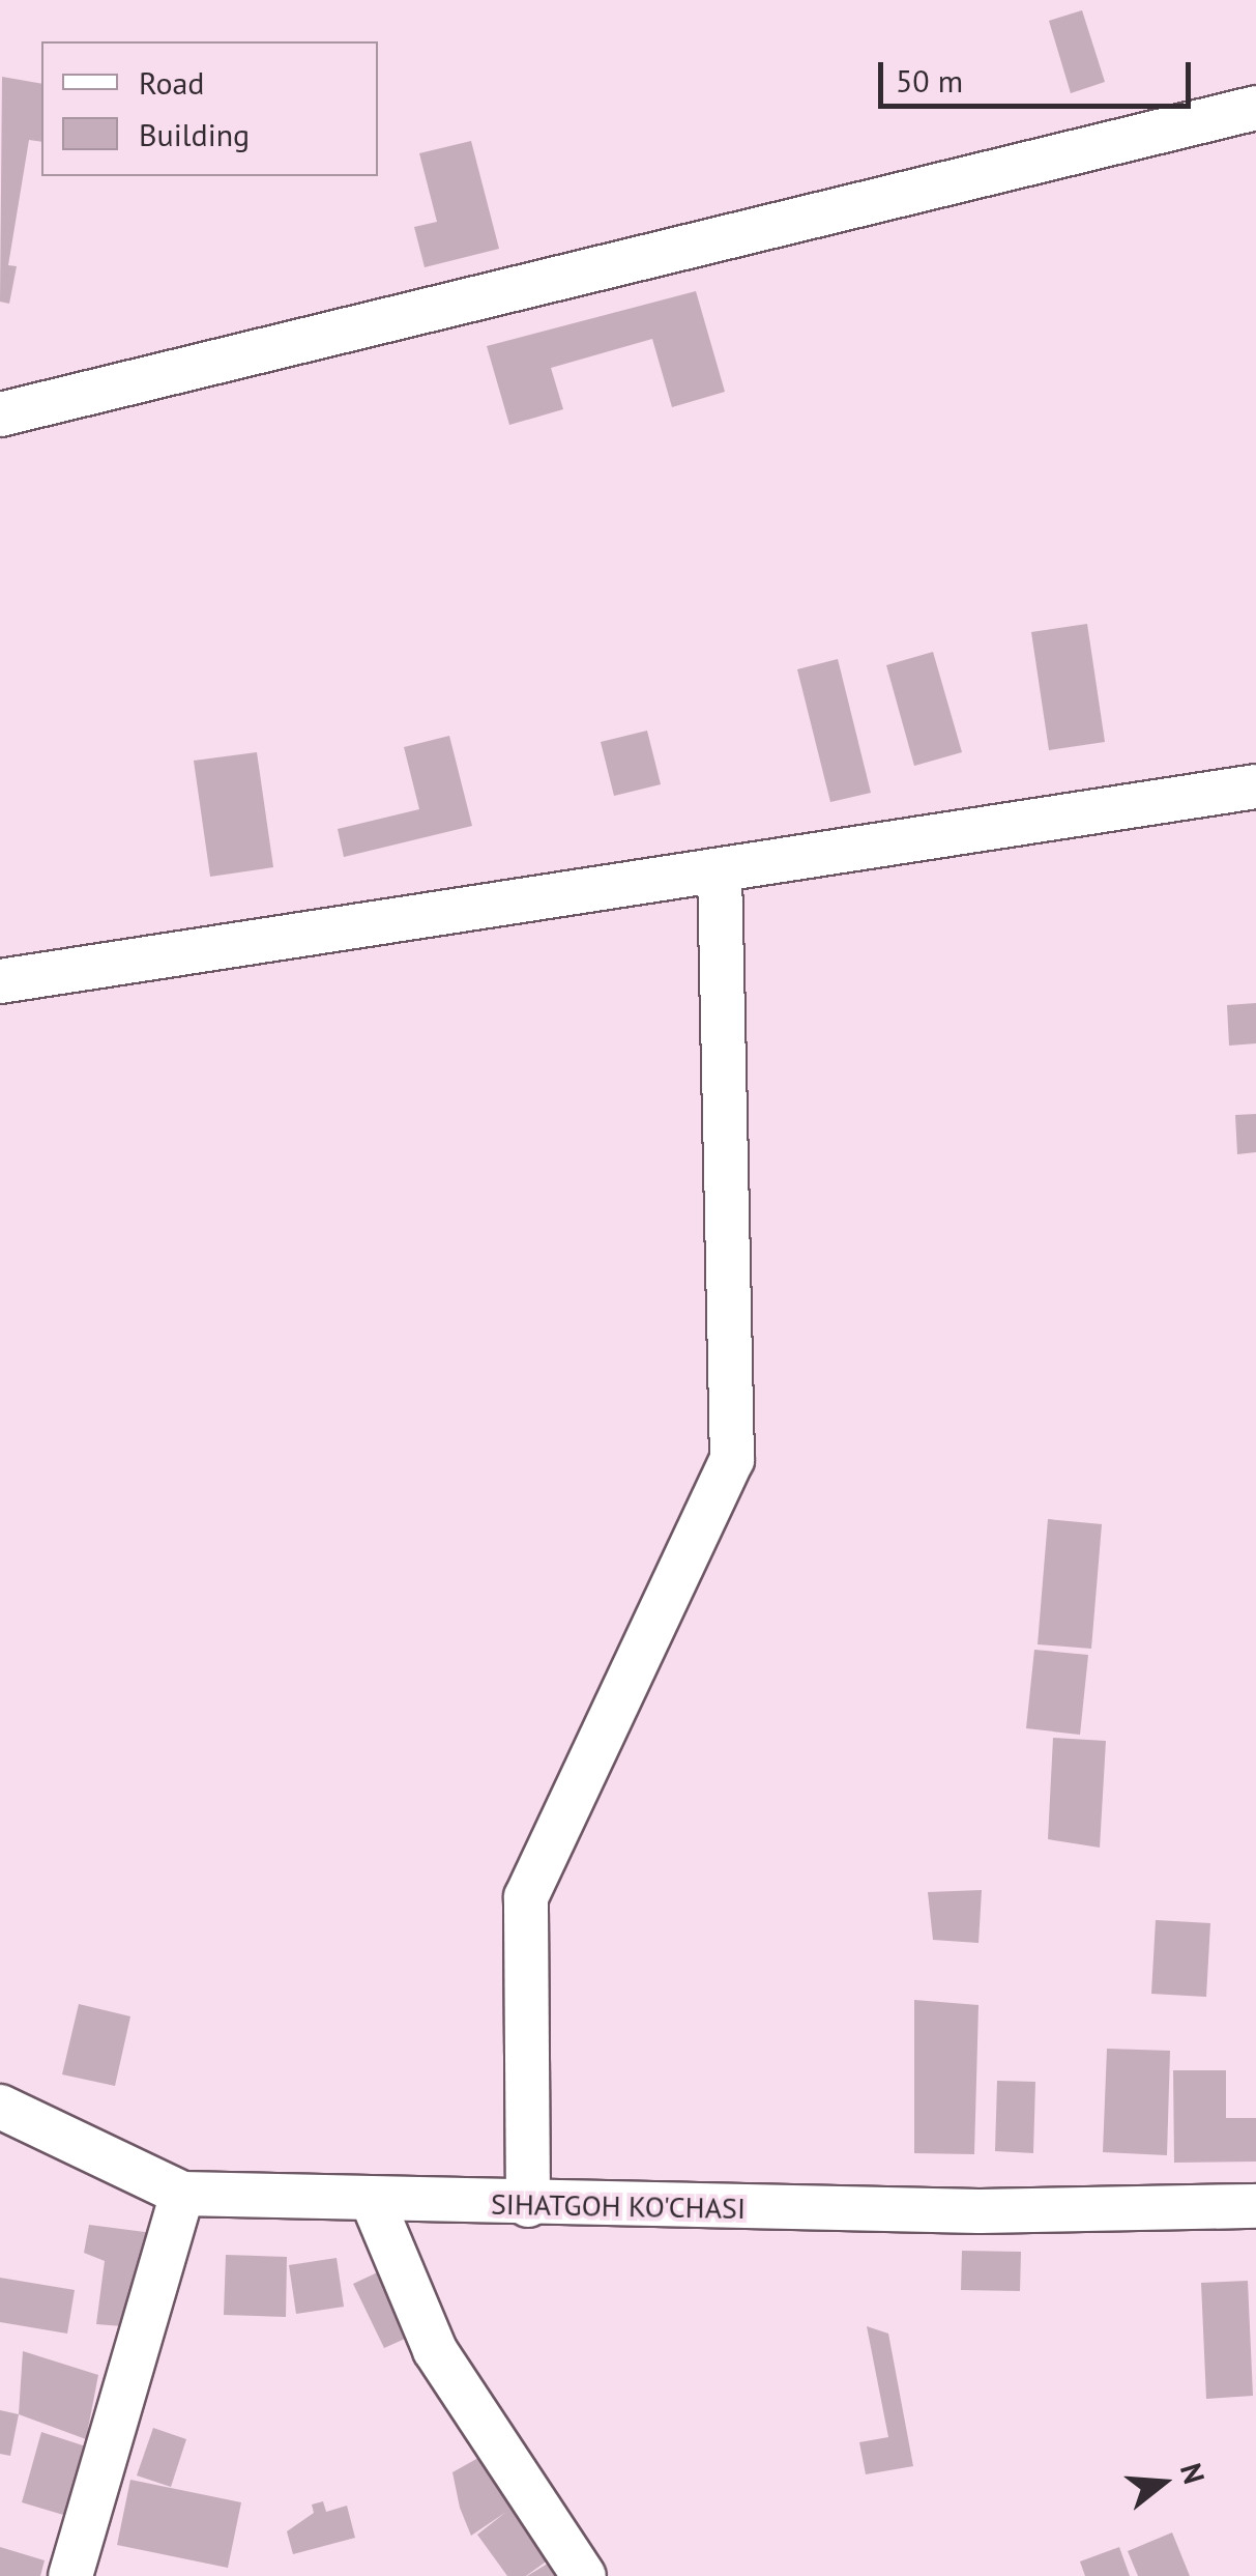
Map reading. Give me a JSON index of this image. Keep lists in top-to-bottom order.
{
  "streets": {
    "street": ["SIHATGOH KO'CHASI"]
  },
  "legend": ["Road", "Building"],
  "scale_bar": "50 m",
  "north": "right"
}
